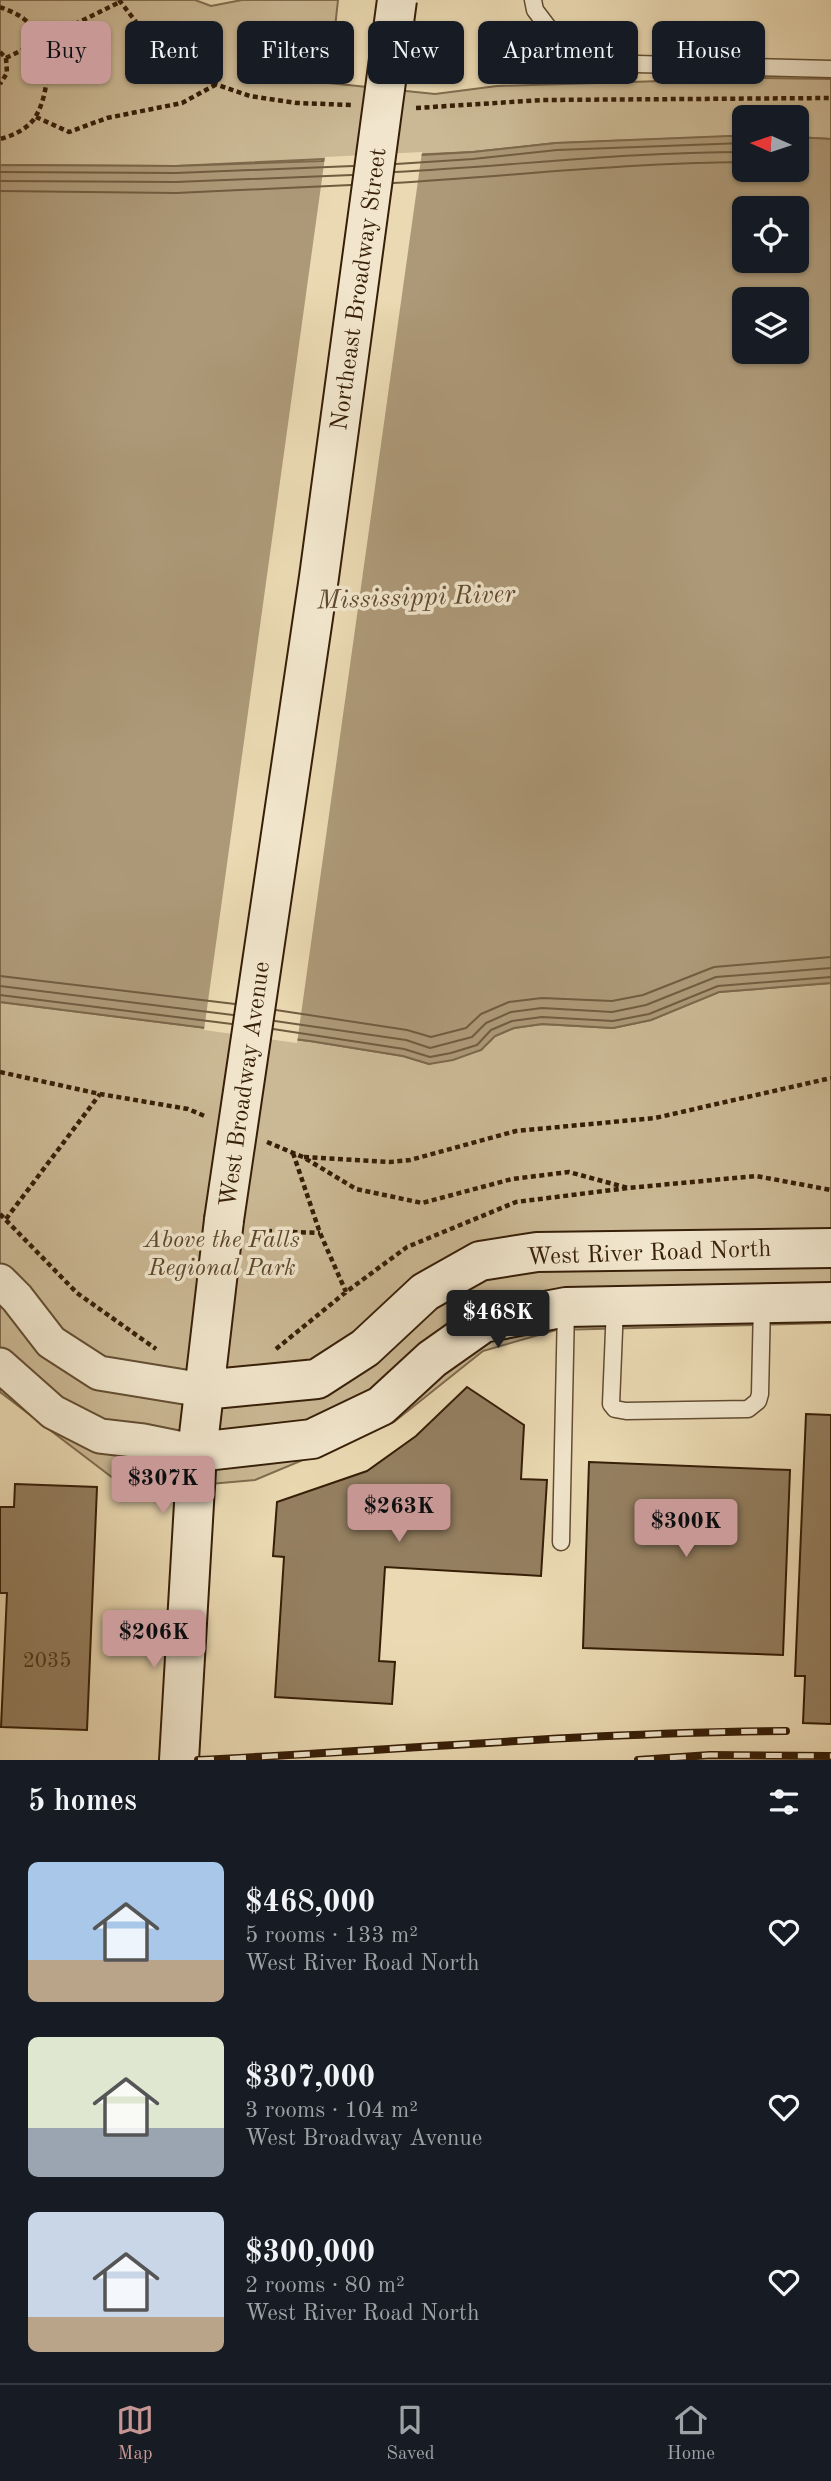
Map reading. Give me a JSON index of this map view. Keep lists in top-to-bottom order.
{
  "streets": {
    "main road": ["Northeast Broadway Street", "West Broadway Avenue", "West River Road North"]
  },
  "crossings": [
    ["Northeast Broadway Street", "West Broadway Avenue"],
    ["West Broadway Avenue", "West River Road North"]
  ],
  "water": ["Mississippi River"],
  "parks": ["Above the Falls Regional Park"],
  "house_numbers": ["2035"],
  "north": "left",
  "page": {
    "chip": [
      "Buy",
      "Rent",
      "Filters",
      "New",
      "Apartment",
      "House"
    ],
    "price": [
      "$468K",
      "$307K",
      "$263K",
      "$300K",
      "$206K"
    ],
    "heading": "5 homes",
    "list": [
      {
        "name": "$468,000",
        "note": "5 rooms · 133 m² · West River Road North"
      },
      {
        "name": "$307,000",
        "note": "3 rooms · 104 m² · West Broadway Avenue"
      },
      {
        "name": "$300,000",
        "note": "2 rooms · 80 m² · West River Road North"
      }
    ],
    "tabs": ["Map", "Saved", "Home"]
  }
}
